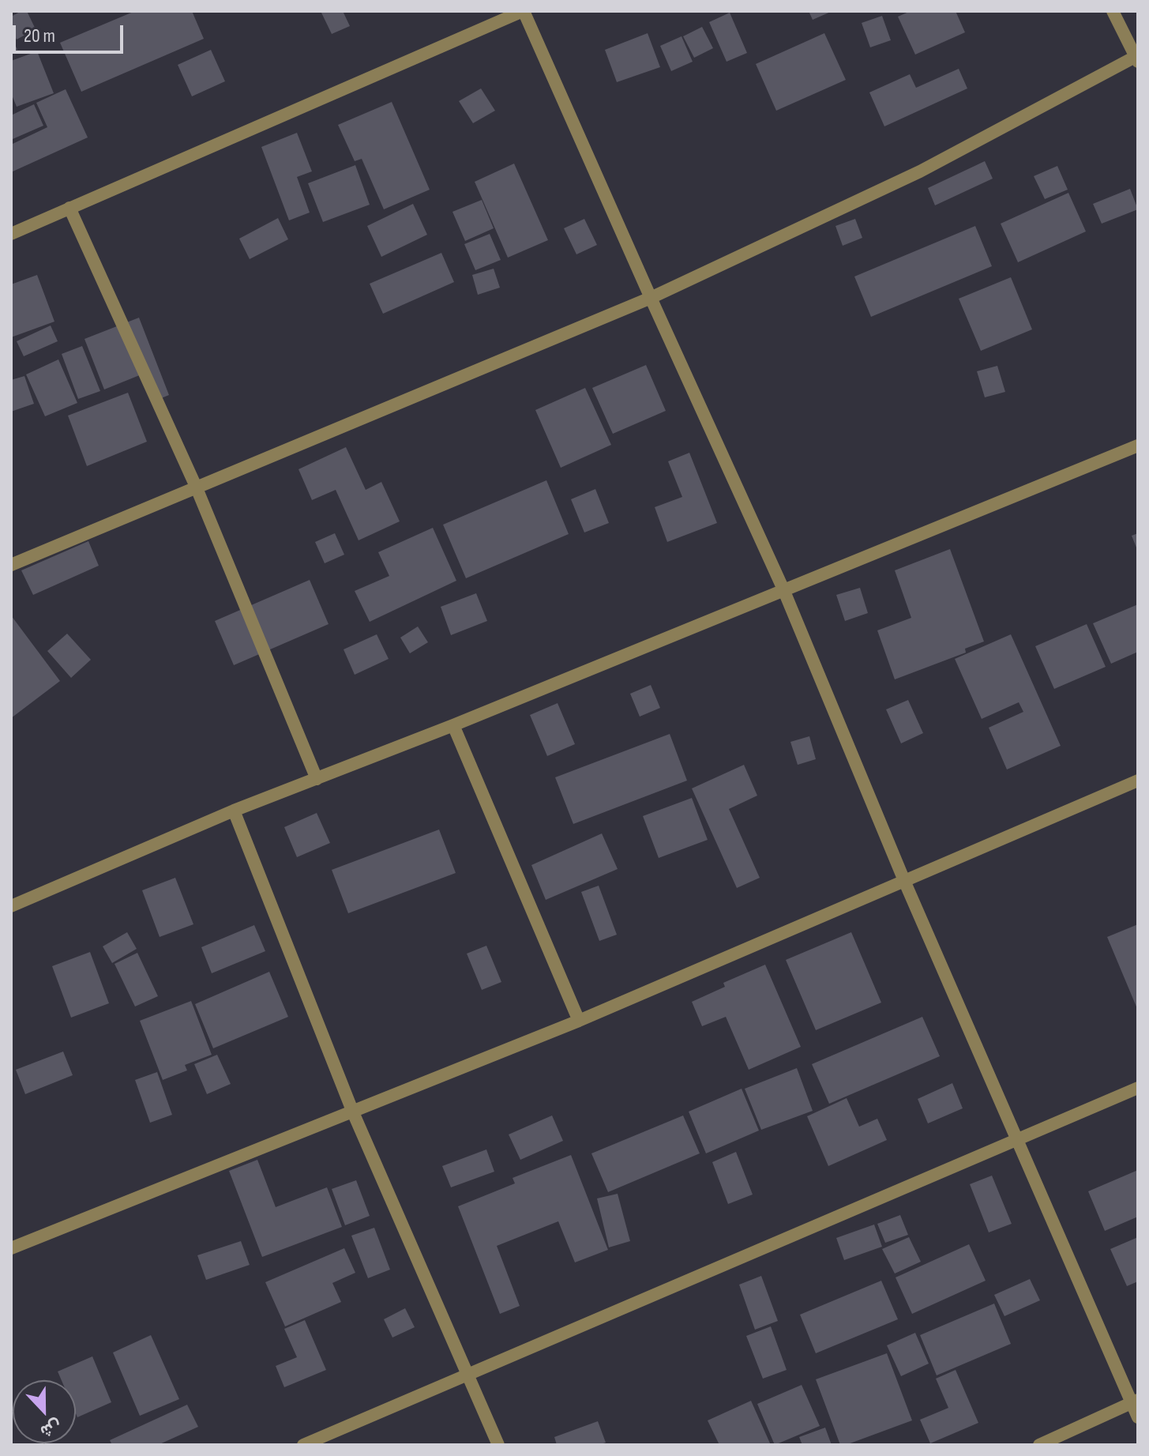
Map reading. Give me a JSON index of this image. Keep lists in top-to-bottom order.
{
  "scale_bar": "20 m",
  "north": "bottom"
}
